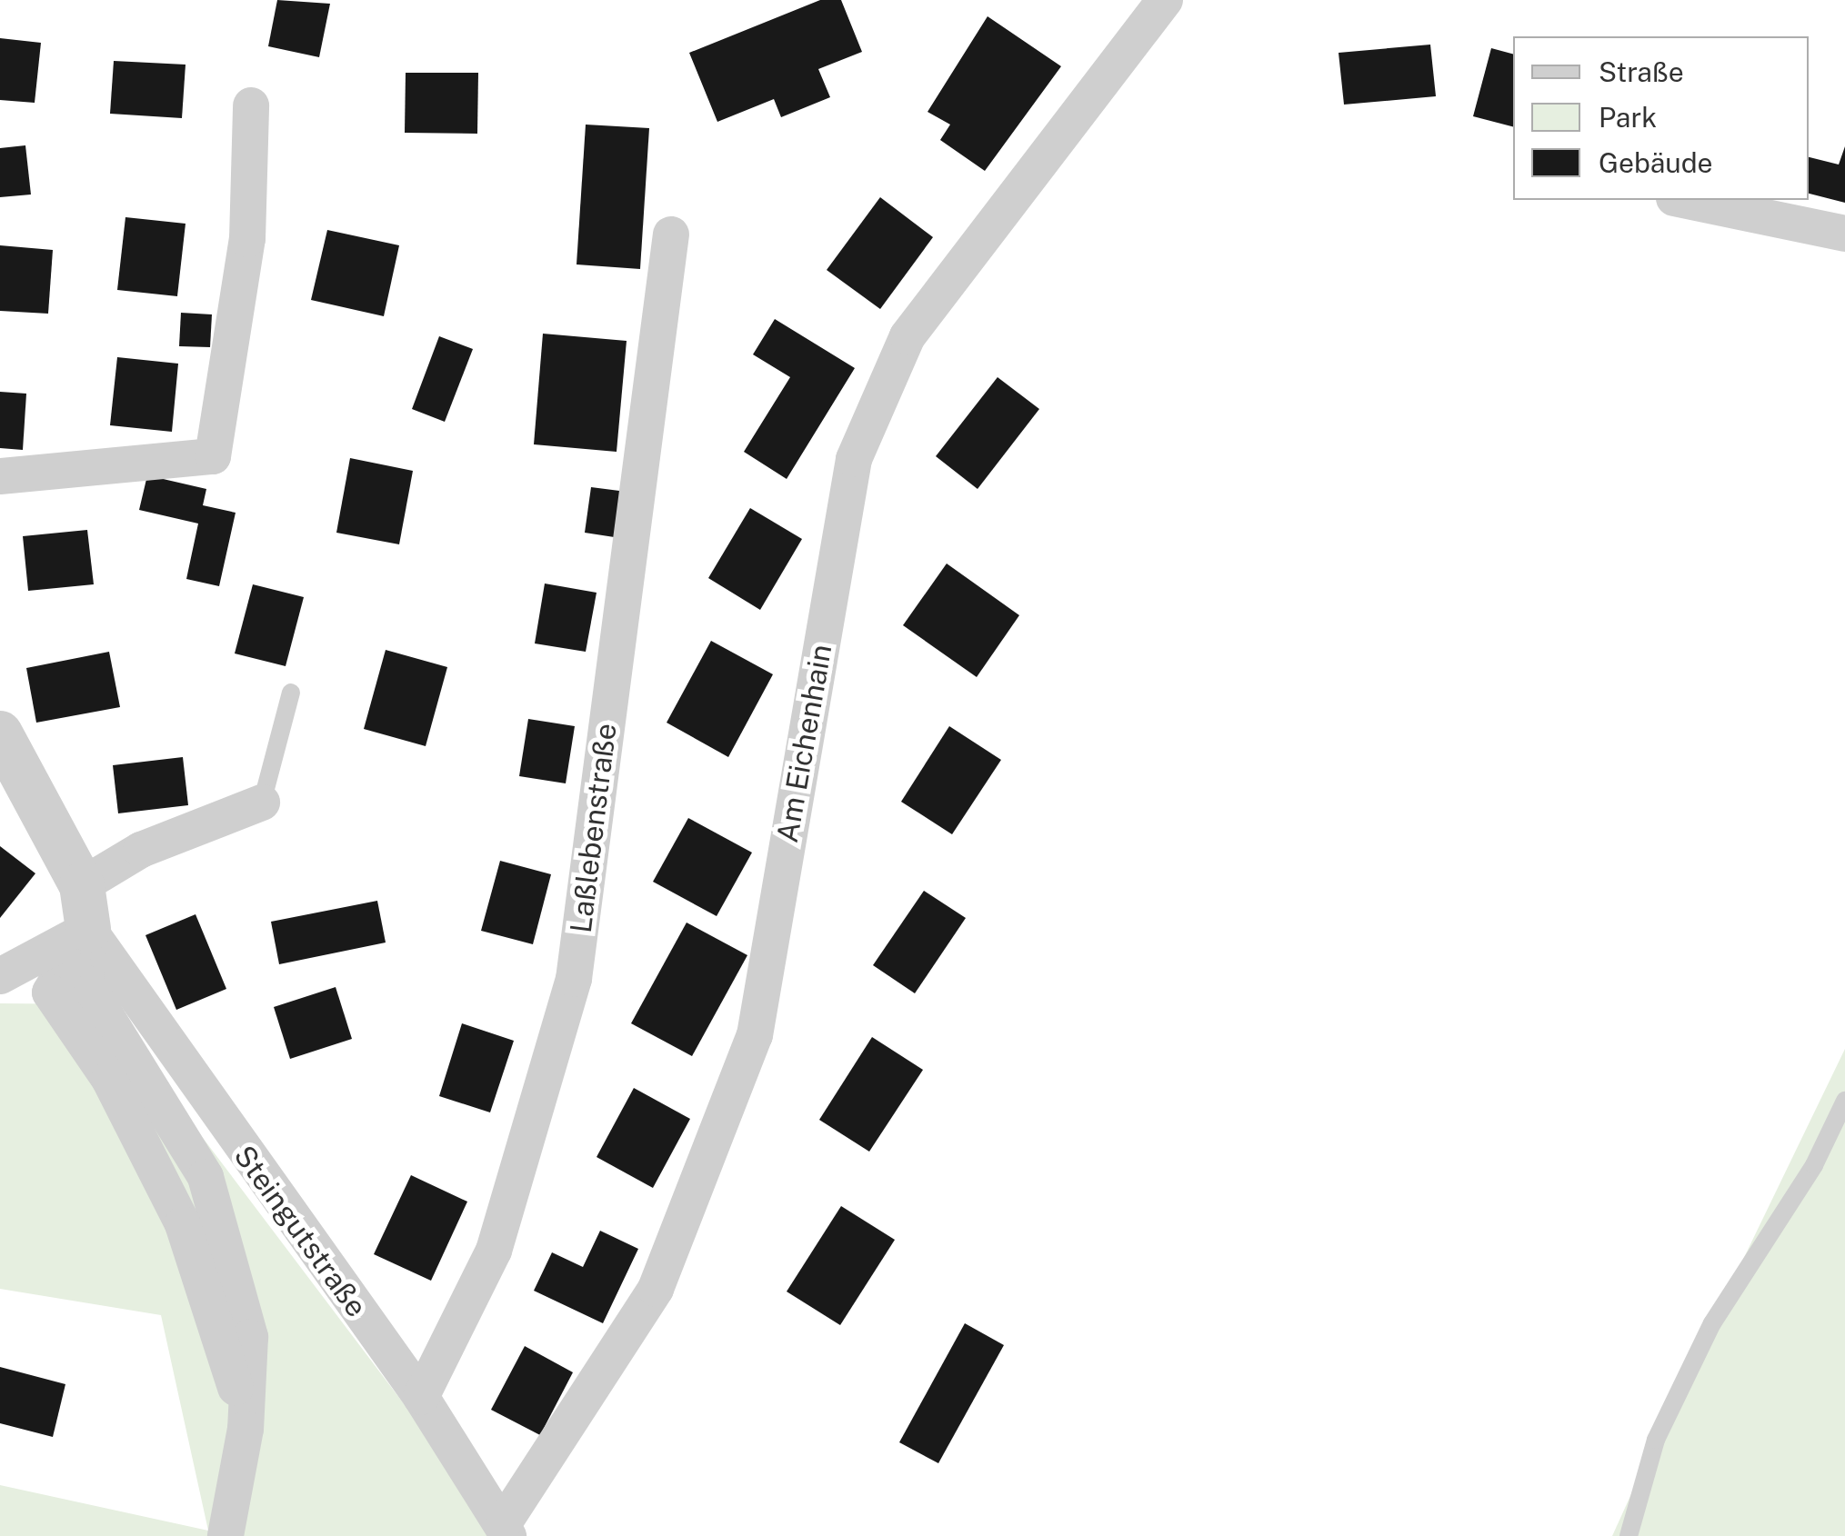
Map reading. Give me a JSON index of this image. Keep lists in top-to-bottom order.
{
  "streets": {
    "street": ["Am Eichenhain", "Laßlebenstraße", "Steingutstraße"]
  },
  "crossings": [
    ["Am Eichenhain", "Steingutstraße"],
    ["Laßlebenstraße", "Steingutstraße"]
  ],
  "legend": ["Straße", "Park", "Gebäude"]
}
